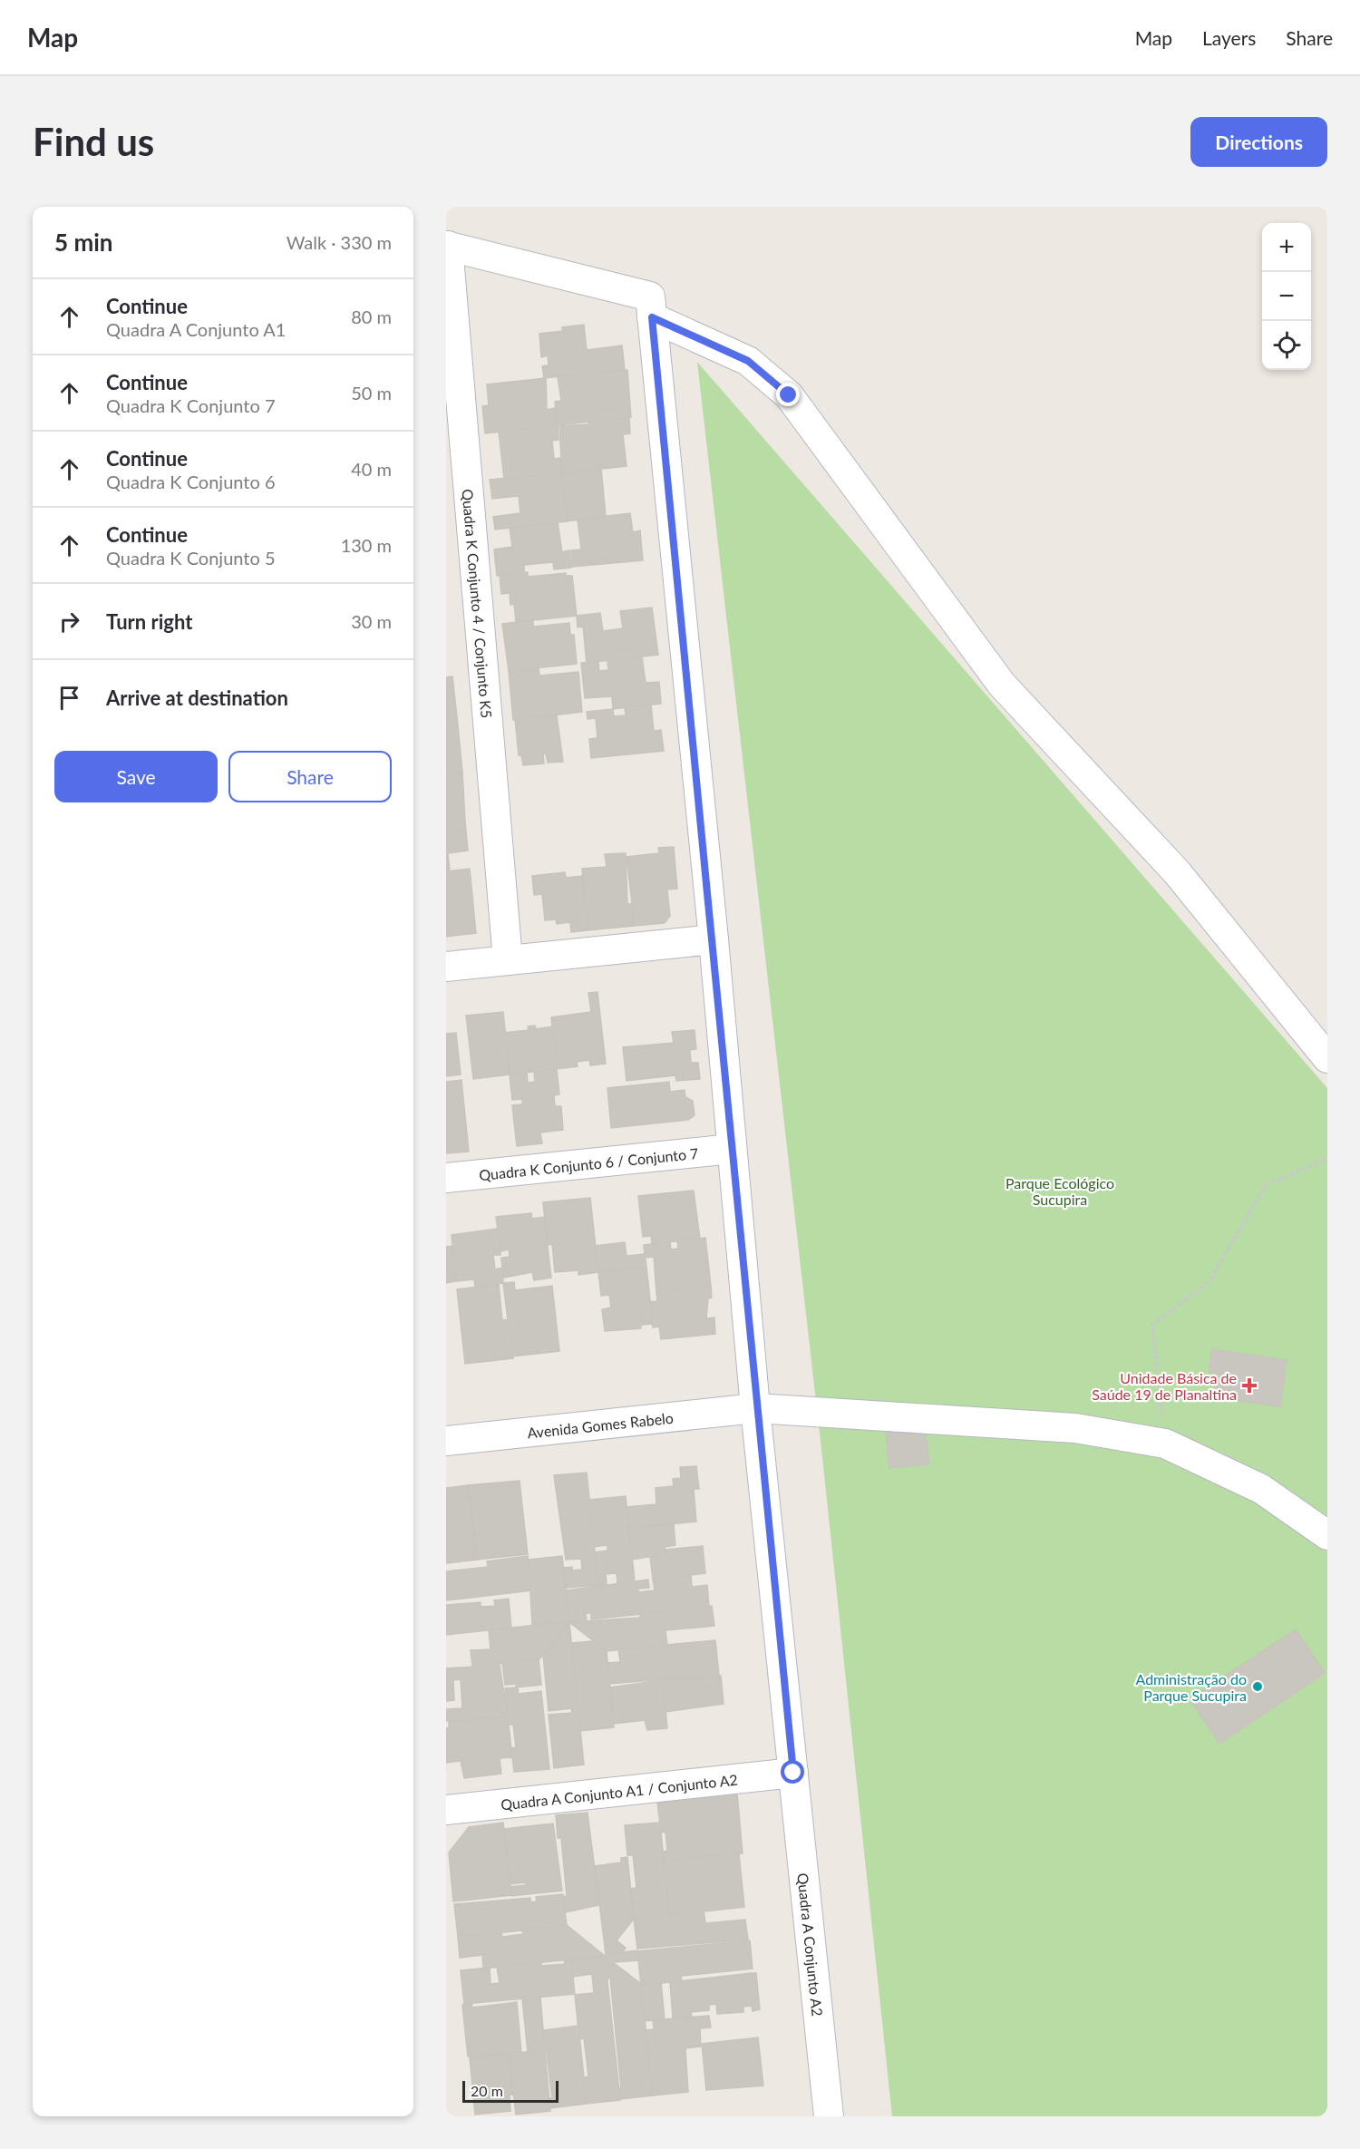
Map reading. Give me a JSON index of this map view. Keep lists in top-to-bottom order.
{
  "streets": {
    "street": [
      "Quadra K Conjunto 4 / Conjunto K5",
      "Quadra K Conjunto 6 / Conjunto 7",
      "Avenida Gomes Rabelo",
      "Quadra A Conjunto A1 / Conjunto A2",
      "Quadra A Conjunto A2"
    ]
  },
  "crossings": [
    ["Quadra K Conjunto 6 / Conjunto 7", "Quadra A Conjunto A2"],
    ["Avenida Gomes Rabelo", "Quadra A Conjunto A2"],
    ["Quadra A Conjunto A1 / Conjunto A2", "Quadra A Conjunto A2"]
  ],
  "parks": ["Parque Ecológico Sucupira"],
  "places": {
    "health": ["Unidade Básica de Saúde 19 de Planaltina"],
    "other": ["Administração do Parque Sucupira"]
  },
  "scale_bar": "20 m",
  "page": {
    "header": "Map",
    "nav": ["Map", "Layers", "Share"],
    "buttons": [
      "Directions",
      ["Save", "Share"]
    ],
    "title": "Find us",
    "heading": ["5 min", "Walk · 330 m"],
    "map_buttons": ["+", "−"],
    "list": [
      ["Continue", "Quadra A Conjunto A1", "80 m"],
      ["Continue", "Quadra K Conjunto 7", "50 m"],
      ["Continue", "Quadra K Conjunto 6", "40 m"],
      ["Continue", "Quadra K Conjunto 5", "130 m"],
      ["Turn right", "30 m"],
      "Arrive at destination"
    ],
    "scale": "20 m"
  }
}
